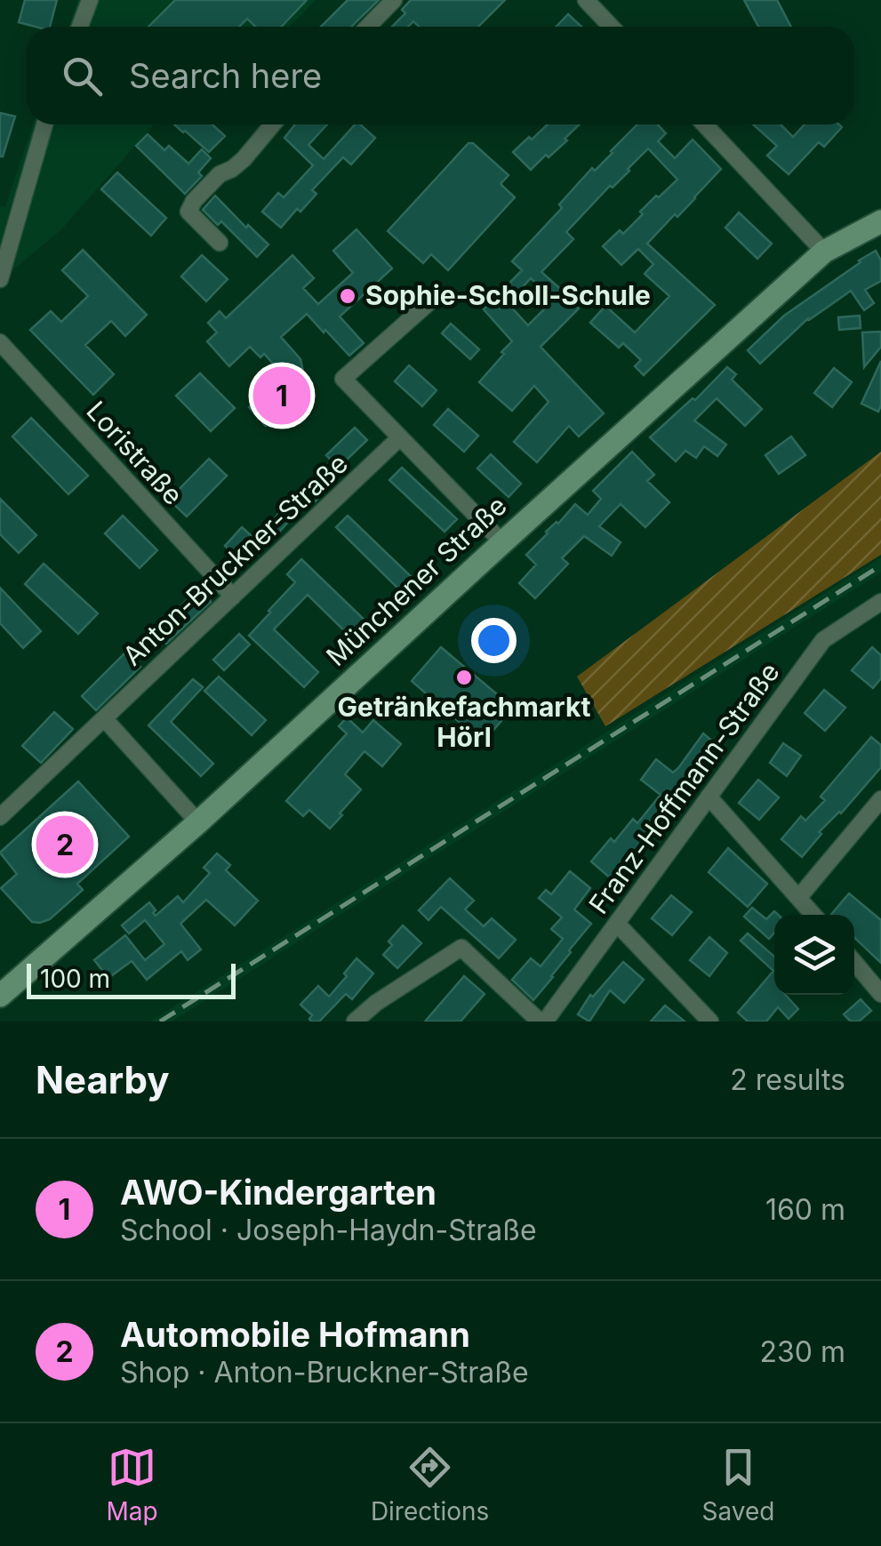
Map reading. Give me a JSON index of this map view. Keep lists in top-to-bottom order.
{
  "streets": {
    "main road": ["Münchener Straße"],
    "street": ["Loristraße", "Anton-Bruckner-Straße", "Franz-Hoffmann-Straße"]
  },
  "crossings": [
    ["Loristraße", "Anton-Bruckner-Straße"]
  ],
  "places": ["Sophie-Scholl-Schule", "Getränkefachmarkt Hörl"],
  "scale_bar": "100 m",
  "page": {
    "search": "Search here",
    "pins": ["1", "2"],
    "scale": "100 m",
    "heading": ["Nearby", "2 results"],
    "list": [
      {
        "mark": "1",
        "name": "AWO-Kindergarten",
        "note": "School · Joseph-Haydn-Straße",
        "value": "160 m"
      },
      {
        "mark": "2",
        "name": "Automobile Hofmann",
        "note": "Shop · Anton-Bruckner-Straße",
        "value": "230 m"
      }
    ],
    "nav": ["Map", "Directions", "Saved"]
  }
}
